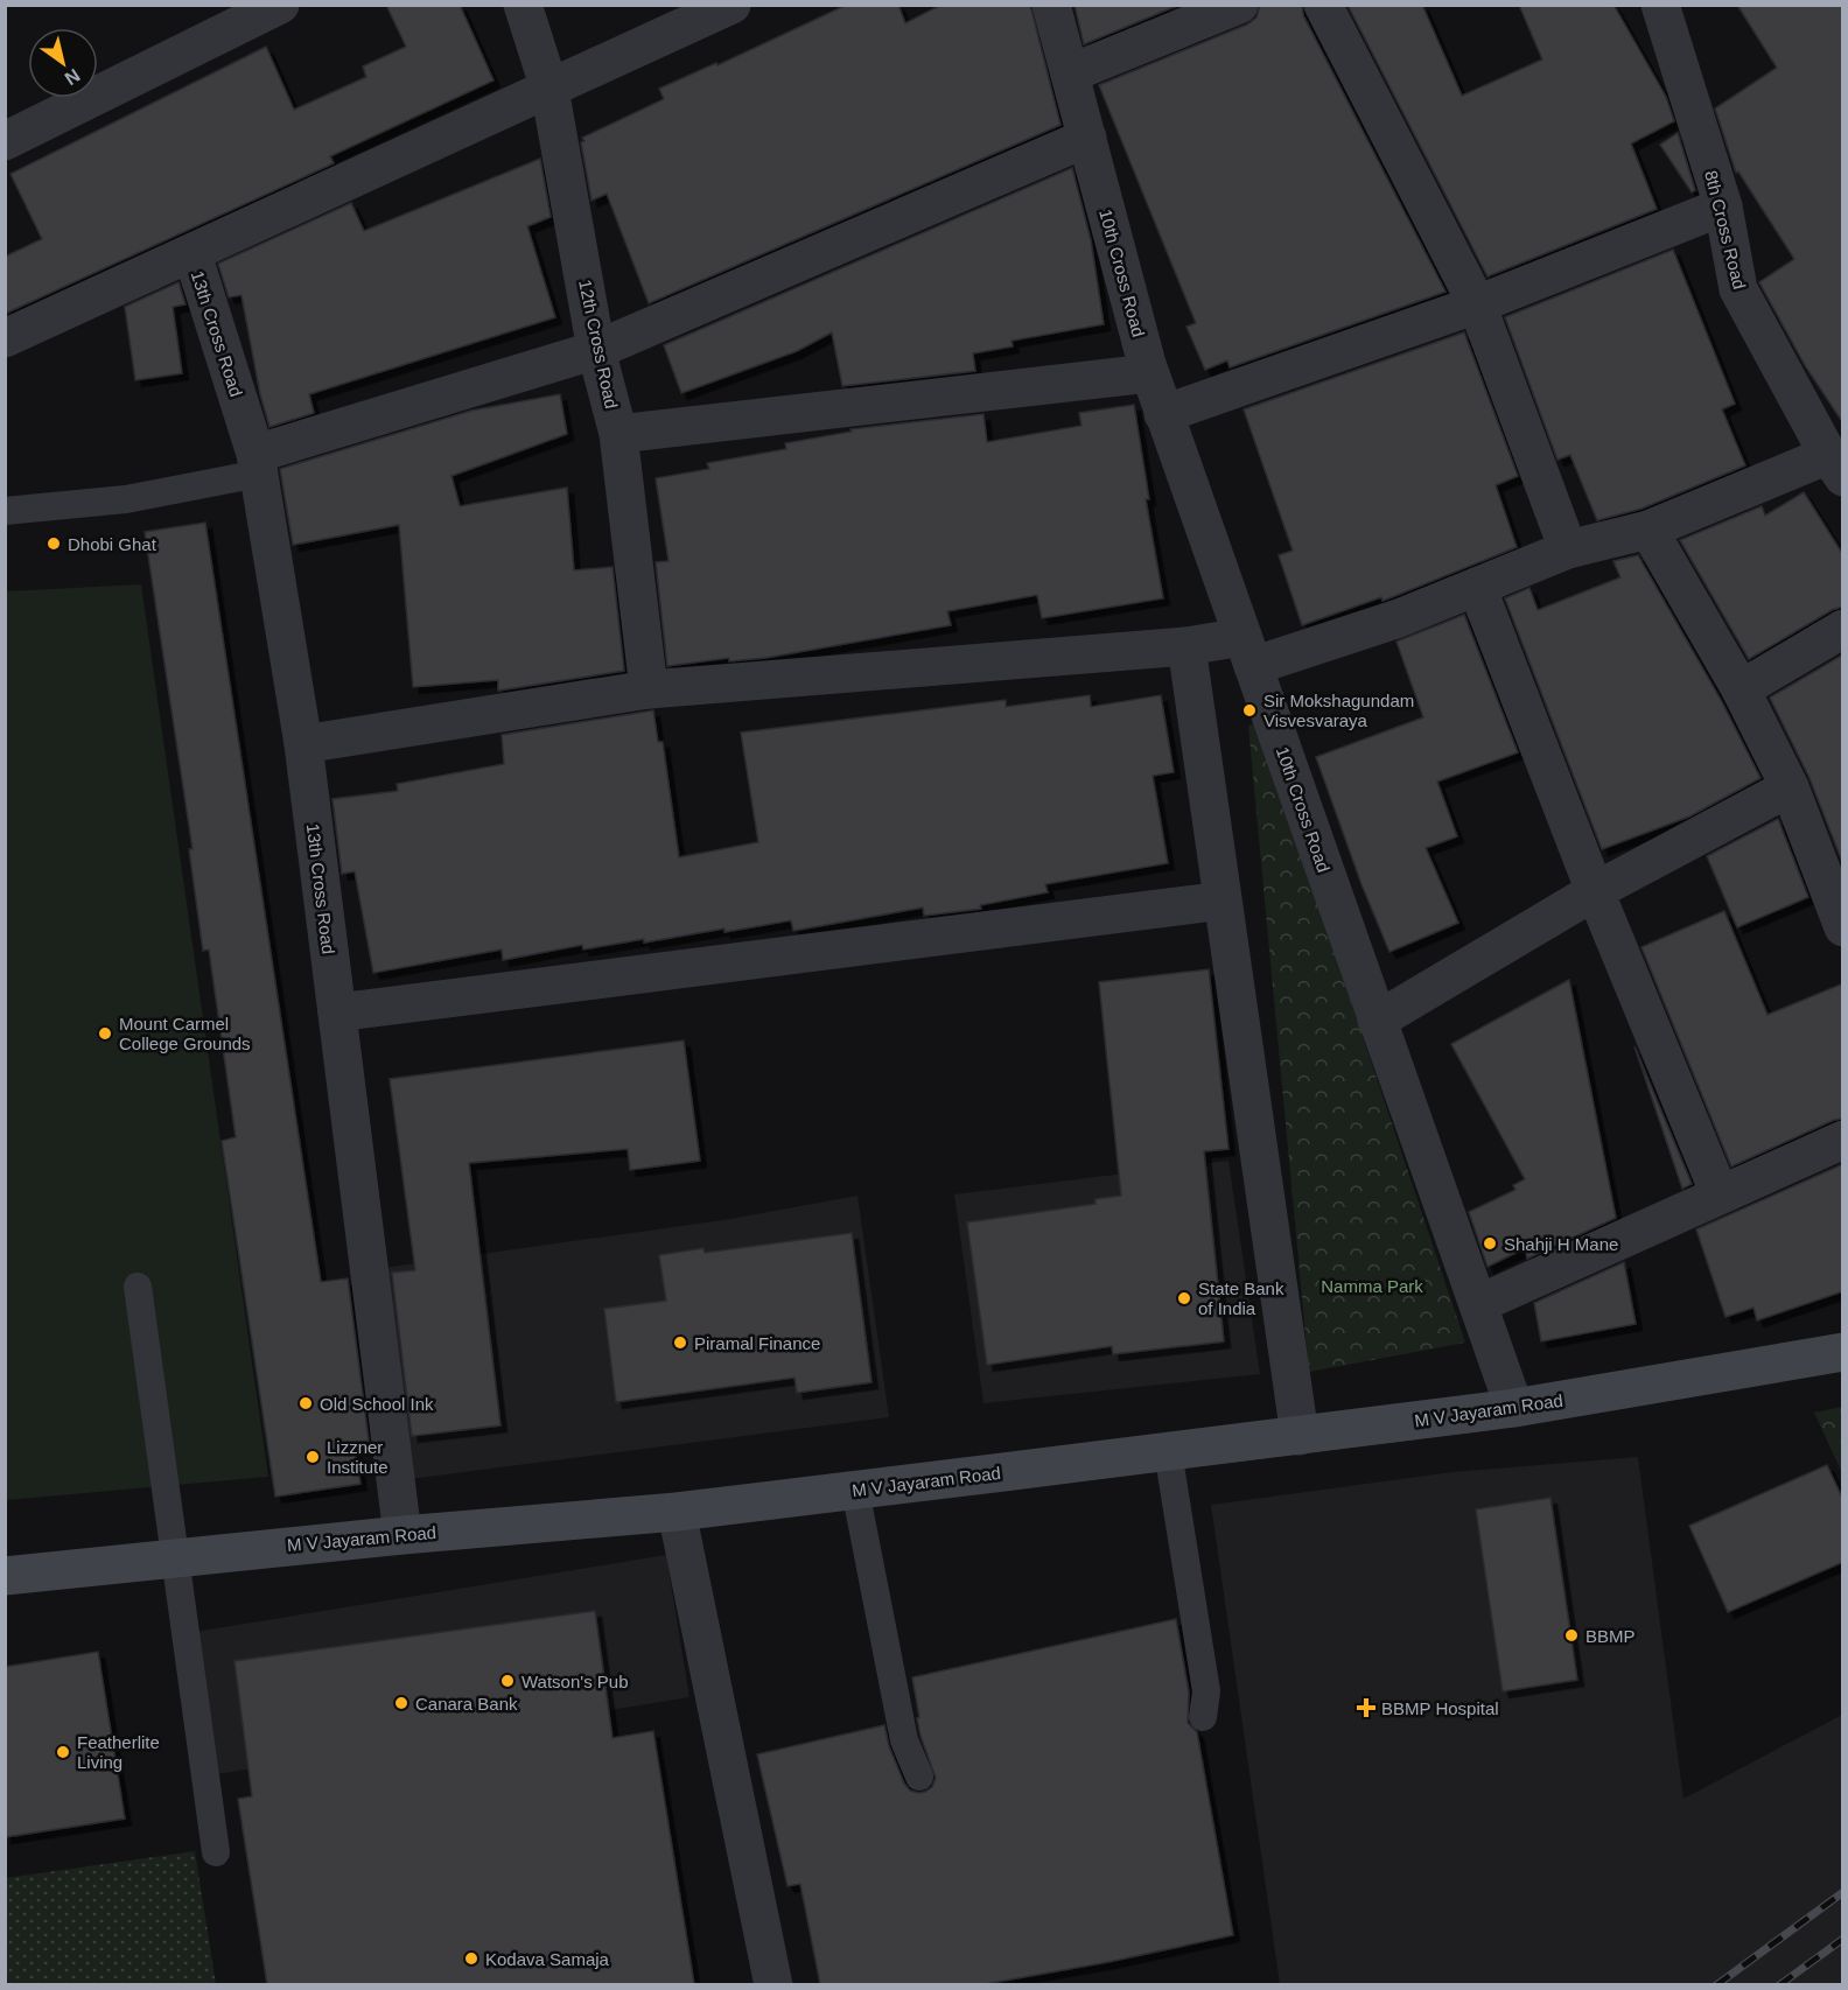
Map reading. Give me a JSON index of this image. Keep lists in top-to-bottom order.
{
  "streets": {
    "street": [
      "8th Cross Road",
      "10th Cross Road",
      "13th Cross Road",
      "12th Cross Road",
      "M V Jayaram Road"
    ]
  },
  "crossings": [
    ["10th Cross Road", "M V Jayaram Road"],
    ["13th Cross Road", "M V Jayaram Road"]
  ],
  "parks": ["Namma Park"],
  "places": {
    "other": [
      "Dhobi Ghat",
      "Sir Mokshagundam Visvesvaraya",
      "Mount Carmel College Grounds",
      "Shahji H Mane",
      "State Bank of India",
      "Piramal Finance",
      "Old School Ink",
      "Lizzner Institute",
      "BBMP",
      "Watson's Pub",
      "Canara Bank",
      "Featherlite Living",
      "Kodava Samaja"
    ],
    "health": ["BBMP Hospital"]
  },
  "north": "bottom right"
}
